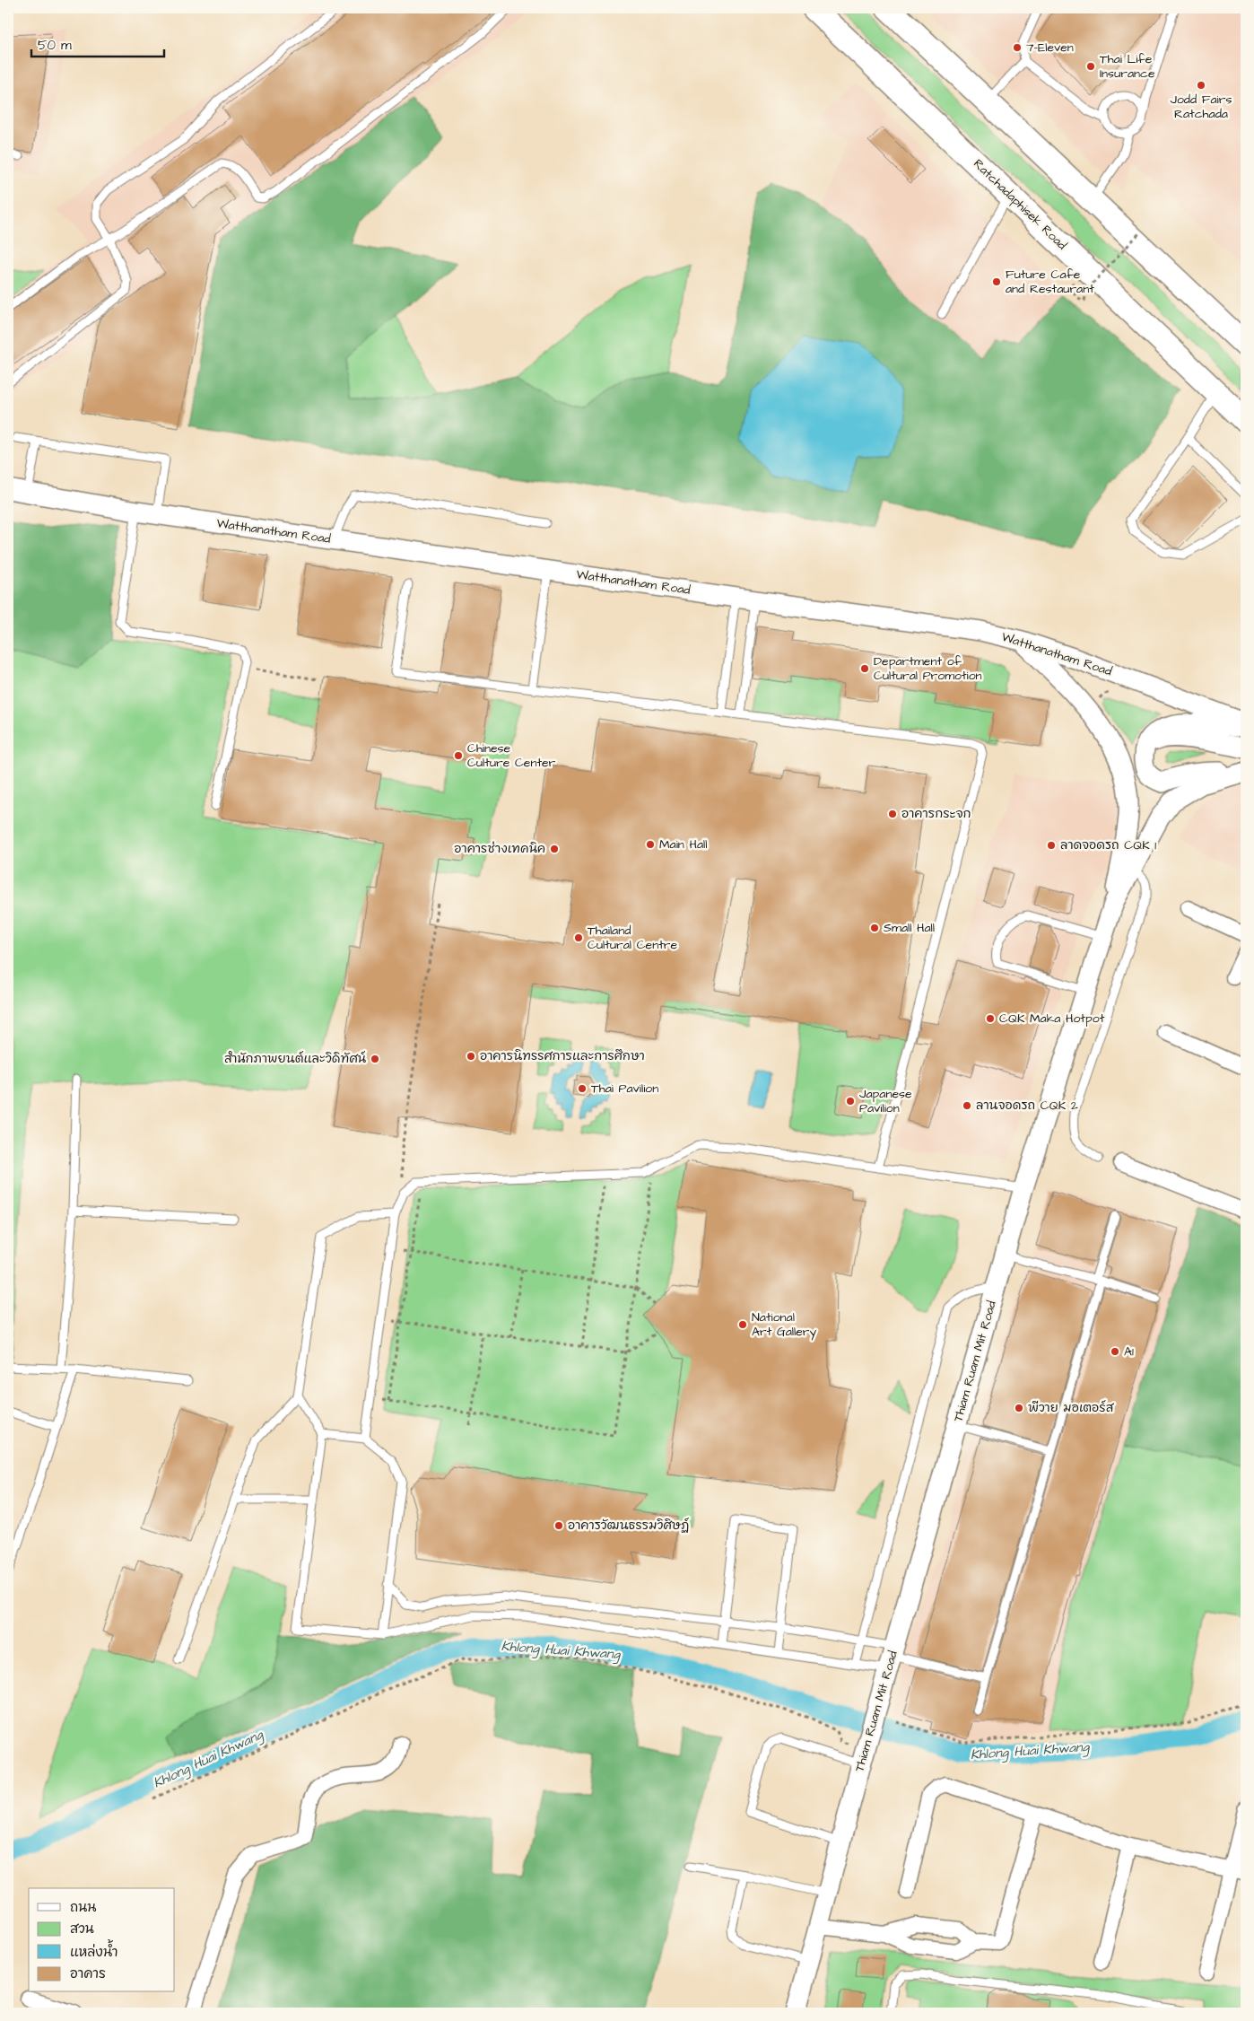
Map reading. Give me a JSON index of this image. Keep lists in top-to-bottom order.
{
  "streets": {
    "main road": ["Ratchadaphisek Road"],
    "street": ["Watthanatham Road", "Thiam Ruam Mit Road"]
  },
  "water": ["Khlong Huai Khwang"],
  "places": [
    "7-Eleven",
    "Thai Life Insurance",
    "Jodd Fairs Ratchada",
    "Future Cafe and Restaurant",
    "Department of Cultural Promotion",
    "Chinese Culture Center",
    "อาคารกระจก",
    "Main Hall",
    "ลาดจอดรถ CQK 1",
    "อาคารช่างเทคนิค",
    "Small Hall",
    "Thailand Cultural Centre",
    "CQK Maka Hotpot",
    "อาคารนิทรรศการและการศึกษา",
    "สำนักภาพยนต์และวิดิทัศน์",
    "Thai Pavilion",
    "Japanese Pavilion",
    "ลานจอดรถ CQK 2",
    "National Art Gallery",
    "A1",
    "พีวาย มอเตอร์ส",
    "อาคารวัฒนธรรมวิศิษฏ์"
  ],
  "legend": [
    "ถนน",
    "สวน",
    "แหล่งน้ำ",
    "อาคาร"
  ],
  "scale_bar": "50 m"
}
